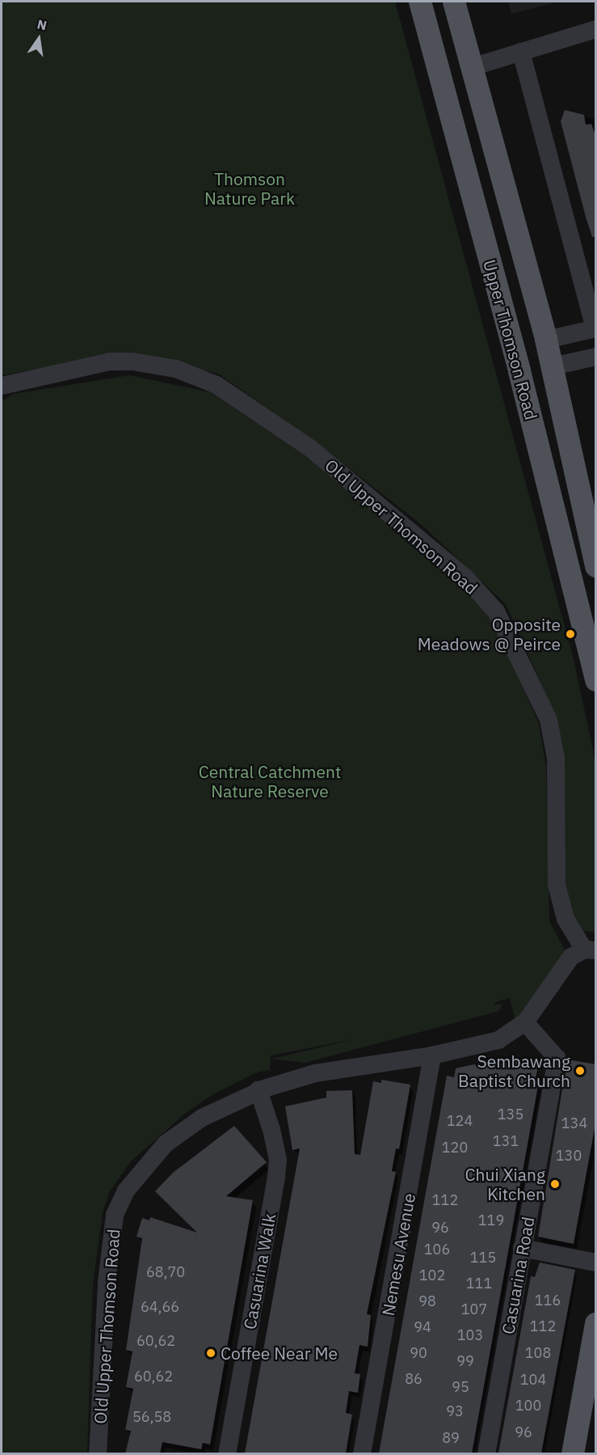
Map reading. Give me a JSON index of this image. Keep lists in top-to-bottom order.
{
  "streets": {
    "main road": ["Upper Thomson Road"],
    "street": [
      "Old Upper Thomson Road",
      "Nemesu Avenue",
      "Casuarina Walk",
      "Casuarina Road"
    ]
  },
  "crossings": [
    ["Old Upper Thomson Road", "Nemesu Avenue"],
    ["Old Upper Thomson Road", "Casuarina Walk"],
    ["Old Upper Thomson Road", "Casuarina Road"]
  ],
  "parks": ["Thomson Nature Park", "Central Catchment Nature Reserve"],
  "places": [
    "Opposite Meadows @ Peirce",
    "Sembawang Baptist Church",
    "Chui Xiang Kitchen",
    "Coffee Near Me"
  ],
  "house_numbers": [
    "135",
    "124",
    "134",
    "131",
    "120",
    "130",
    "112",
    "119",
    "96",
    "106",
    "115",
    "68,70",
    "102",
    "111",
    "116",
    "98",
    "64,66",
    "107",
    "112",
    "94",
    "103",
    "60,62",
    "90",
    "108",
    "99",
    "60,62",
    "86",
    "104",
    "95",
    "100",
    "93",
    "56,58",
    "96",
    "89"
  ],
  "north": "top"
}
